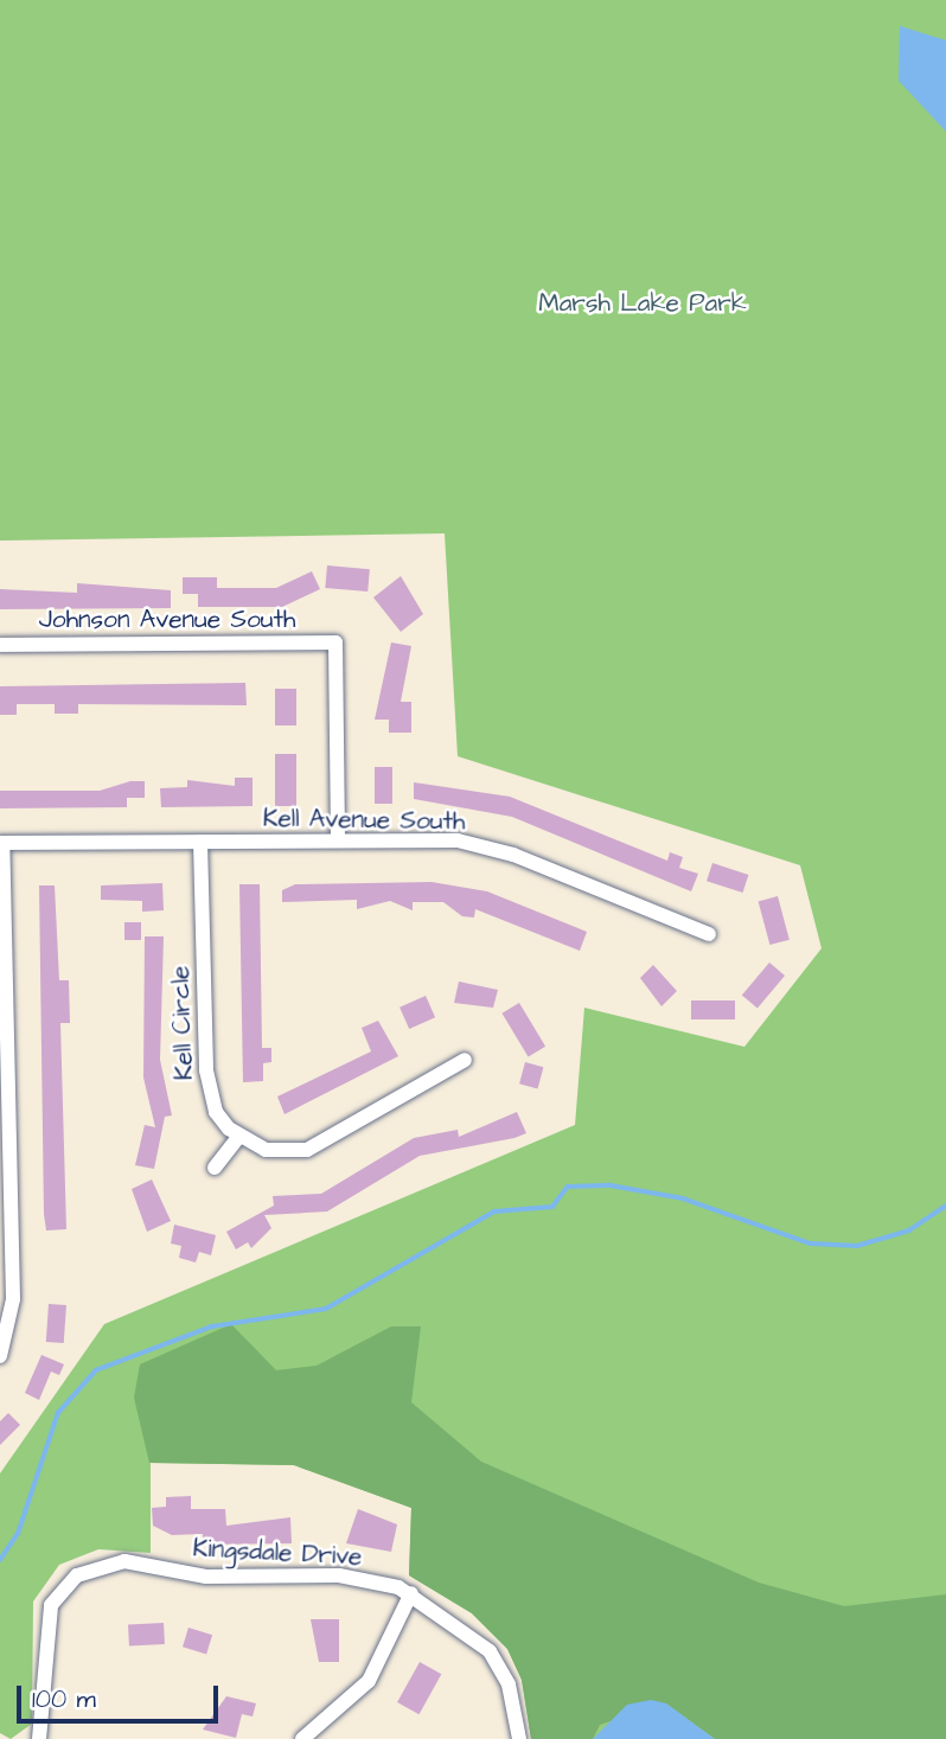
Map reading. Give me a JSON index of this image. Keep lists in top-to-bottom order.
{
  "streets": {
    "street": [
      "Johnson Avenue South",
      "Kell Avenue South",
      "Kell Circle",
      "Kingsdale Drive"
    ]
  },
  "crossings": [
    ["Johnson Avenue South", "Kell Avenue South"],
    ["Kell Avenue South", "Kell Circle"]
  ],
  "parks": ["Marsh Lake Park"],
  "scale_bar": "100 m"
}
